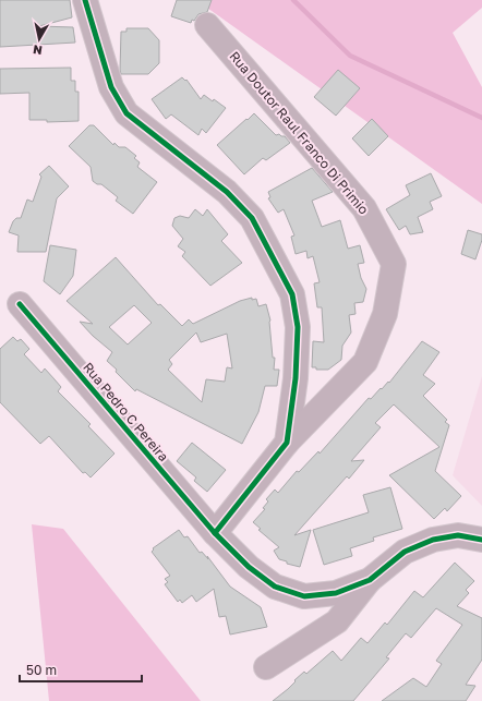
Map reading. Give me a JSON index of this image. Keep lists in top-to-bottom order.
{
  "streets": {
    "street": ["Rua Doutor Raul Franco Di Primio", "Rua Pedro C Pereira"]
  },
  "crossings": [
    ["Rua Doutor Raul Franco Di Primio", "Rua Pedro C Pereira"]
  ],
  "scale_bar": "50 m",
  "north": "bottom"
}
